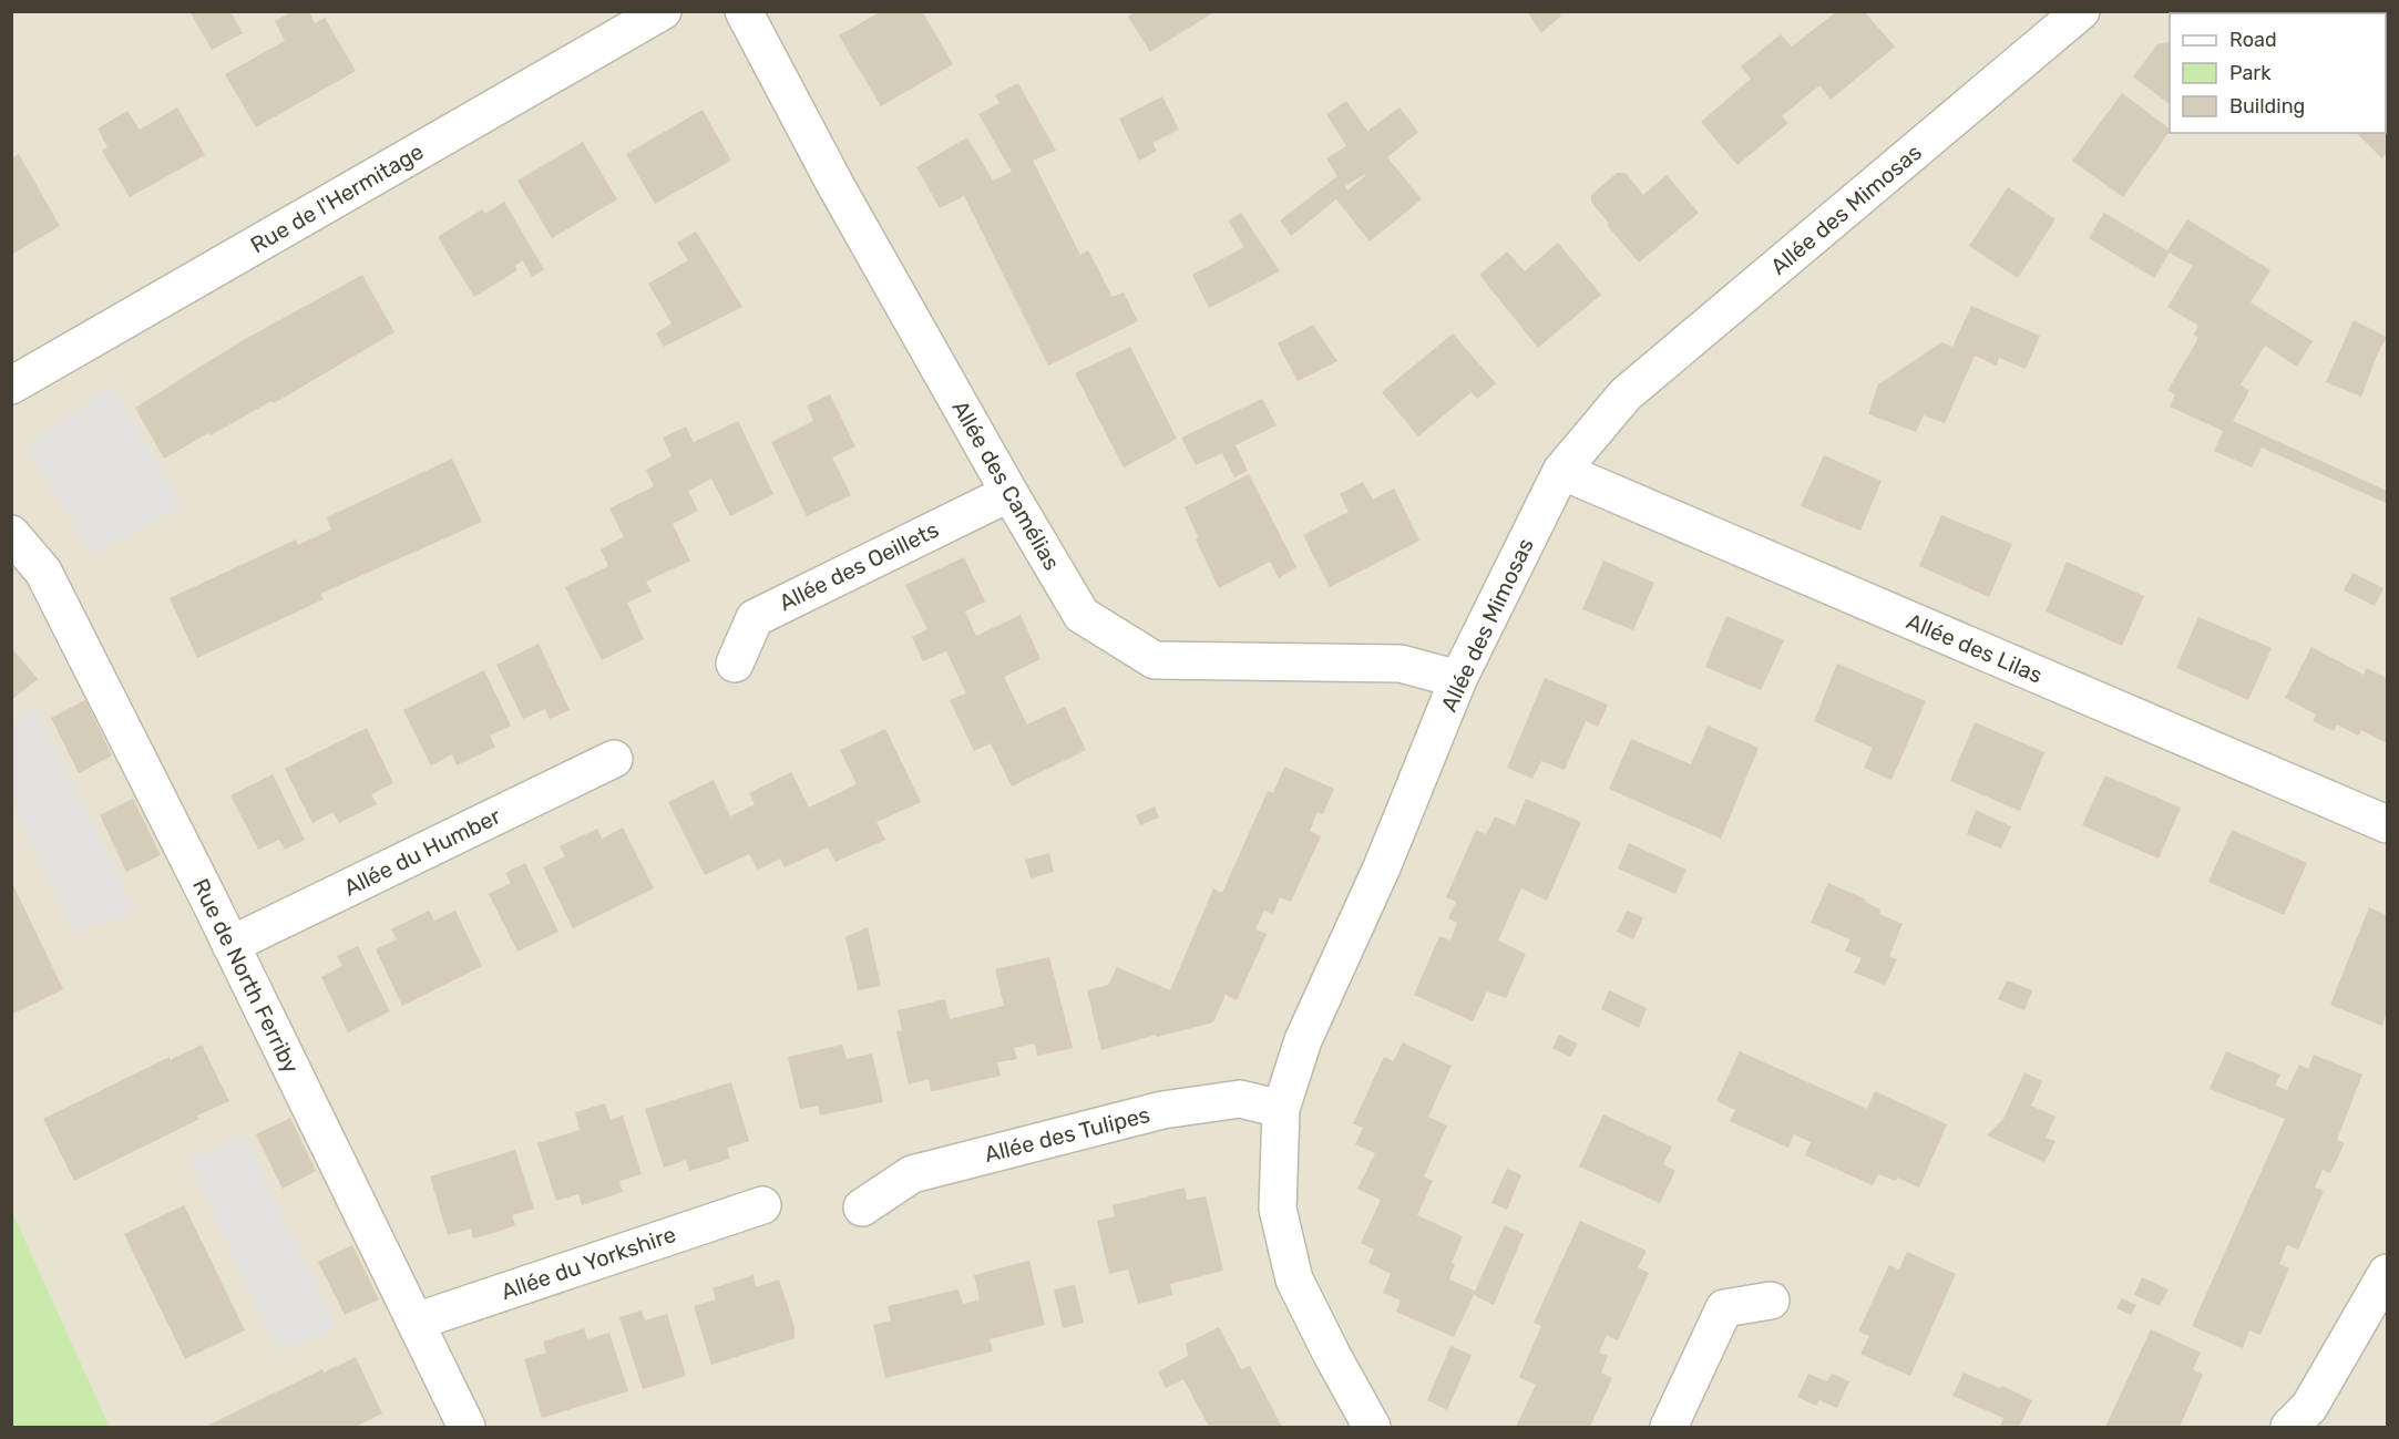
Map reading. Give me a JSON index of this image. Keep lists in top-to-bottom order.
{
  "streets": {
    "street": [
      "Rue de l'Hermitage",
      "Allée des Mimosas",
      "Allée des Camélias",
      "Allée des Oeillets",
      "Allée des Lilas",
      "Allée du Humber",
      "Rue de North Ferriby",
      "Allée des Tulipes",
      "Allée du Yorkshire"
    ]
  },
  "crossings": [
    ["Allée des Mimosas", "Allée des Camélias"],
    ["Allée des Mimosas", "Allée des Lilas"],
    ["Allée des Mimosas", "Allée des Tulipes"],
    ["Allée des Camélias", "Allée des Oeillets"],
    ["Allée du Humber", "Rue de North Ferriby"],
    ["Rue de North Ferriby", "Allée du Yorkshire"]
  ],
  "legend": ["Road", "Park", "Building"]
}
